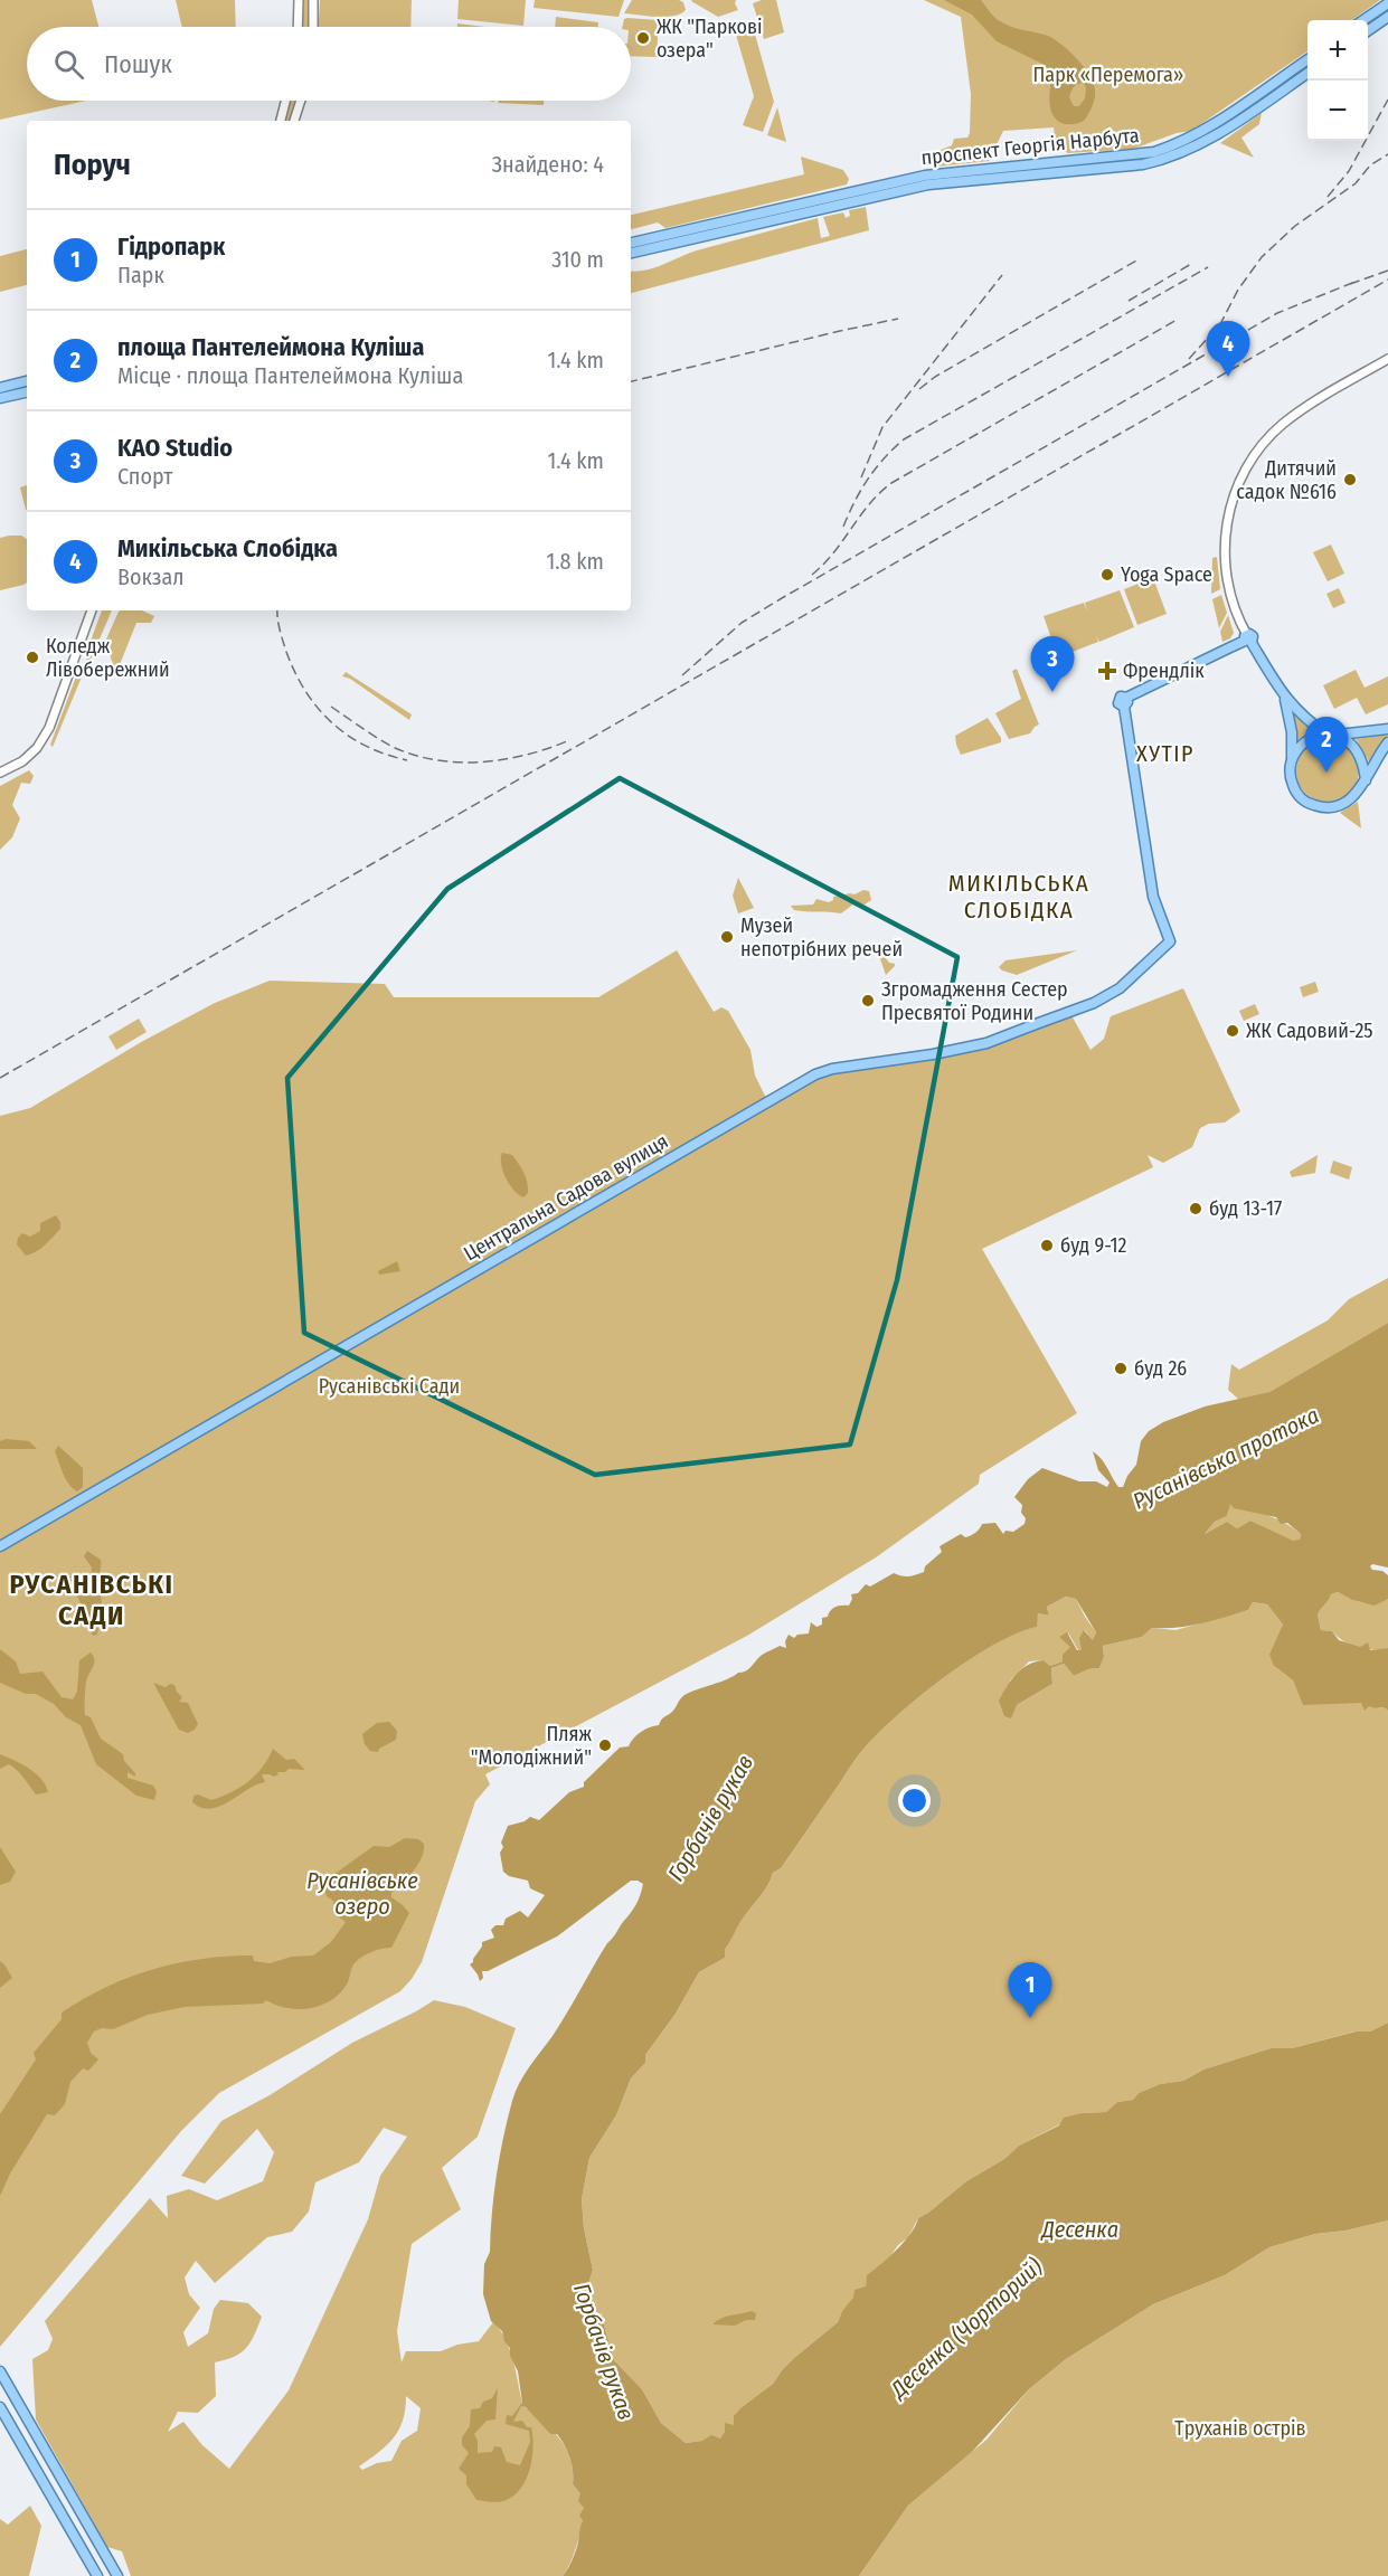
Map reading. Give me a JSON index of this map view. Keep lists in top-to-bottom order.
{
  "streets": {
    "main road": ["проспект Георгія Нарбута", "Центральна Садова вулиця"]
  },
  "districts": ["ХУТІР", "МИКІЛЬСЬКА СЛОБІДКА", "РУСАНІВСЬКІ САДИ"],
  "water": [
    "Русанівська протока",
    "Горбачів рукав",
    "Русанівське озеро",
    "Десенка",
    "Десенка (Чорторий)"
  ],
  "parks": ["Парк «Перемога»", "Русанівські Сади", "Труханів острів"],
  "places": {
    "other": [
      "ЖК \"Паркові озера\"",
      "Дитячий садок №616",
      "Yoga Space",
      "Коледж Лівобережний",
      "Музей непотрібних речей",
      "Згромадження Сестер Пресвятої Родини",
      "ЖК Садовий-25",
      "буд 13-17",
      "буд 9-12",
      "буд 26",
      "Пляж \"Молодіжний\""
    ],
    "health": ["Френдлік"]
  },
  "page": {
    "map_buttons": ["+", "−"],
    "search": "Пошук",
    "heading": ["Поруч", "Знайдено: 4"],
    "list": [
      {
        "mark": "1",
        "name": "Гідропарк",
        "note": "Парк",
        "value": "310 m"
      },
      {
        "mark": "2",
        "name": "площа Пантелеймона Куліша",
        "note": "Місце · площа Пантелеймона Куліша",
        "value": "1.4 km"
      },
      {
        "mark": "3",
        "name": "KAO Studio",
        "note": "Спорт",
        "value": "1.4 km"
      },
      {
        "mark": "4",
        "name": "Микільська Слобідка",
        "note": "Вокзал",
        "value": "1.8 km"
      }
    ],
    "pins": [
      "4",
      "3",
      "2",
      "1"
    ]
  }
}
